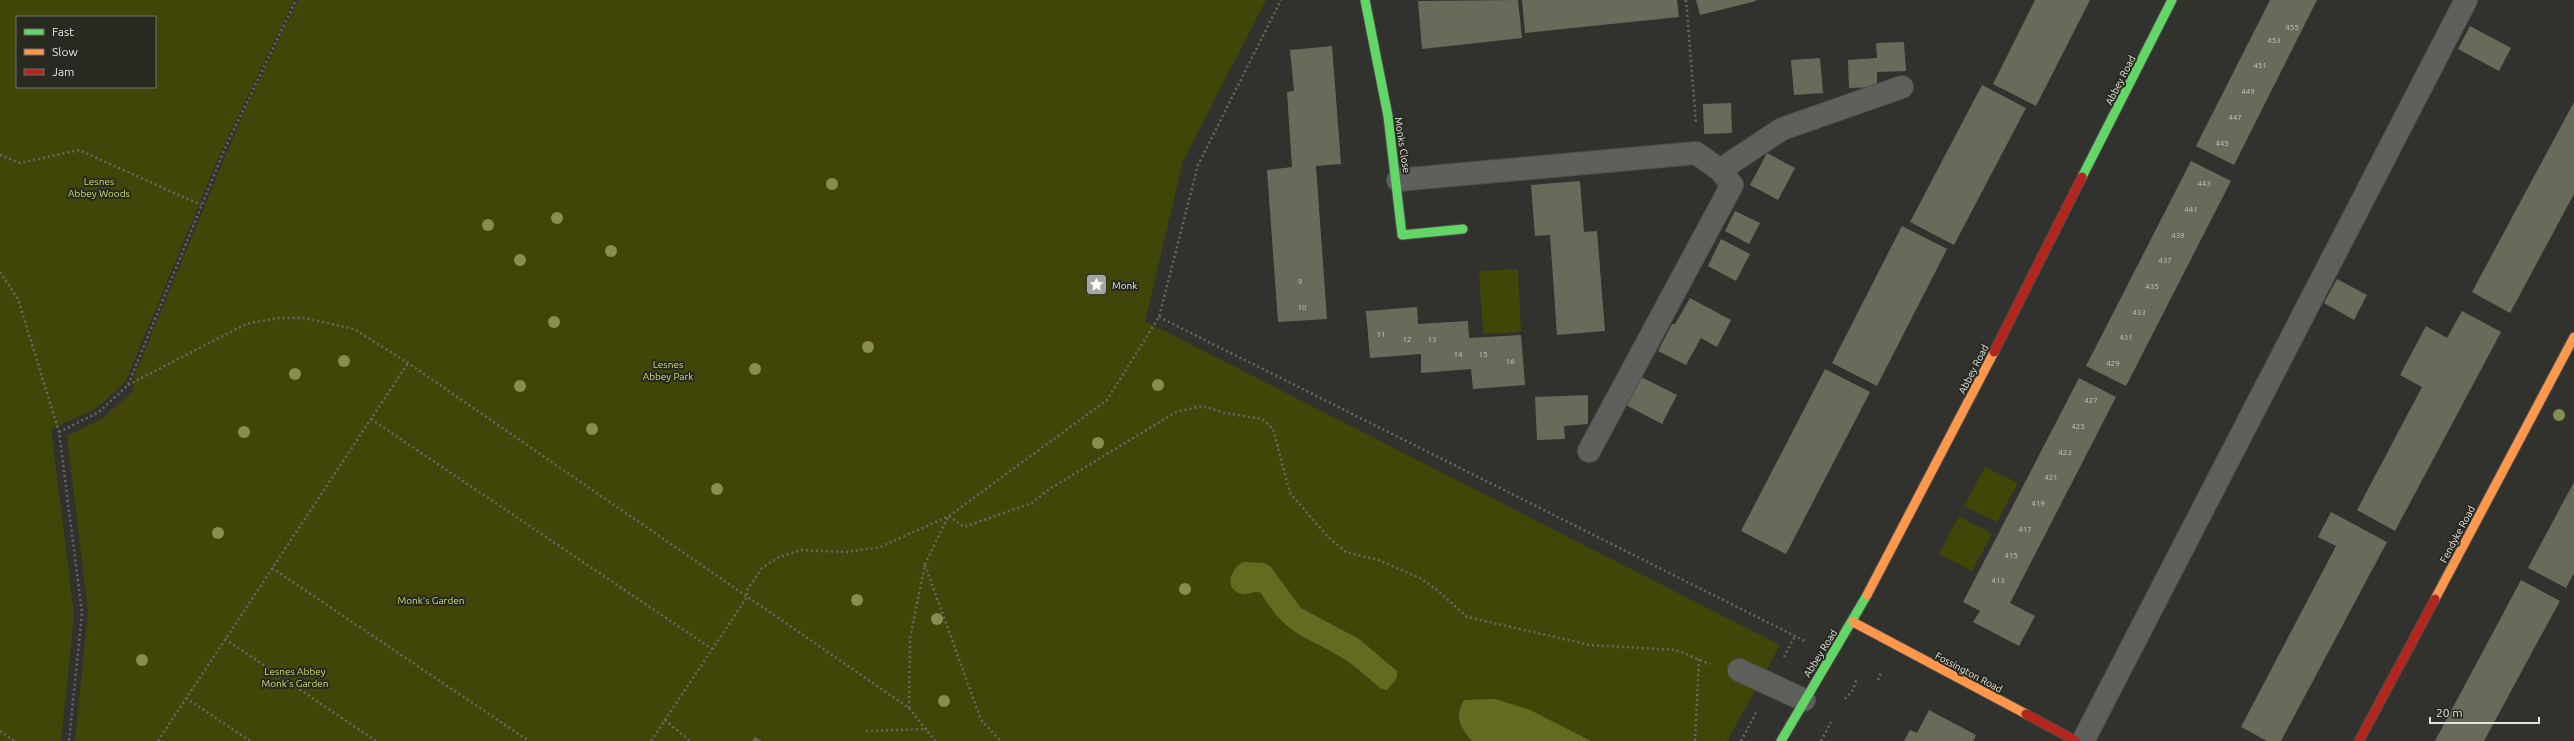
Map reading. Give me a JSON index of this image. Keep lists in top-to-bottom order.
{
  "streets": {
    "street": [
      "Abbey Road",
      "Monks Close",
      "Fendyke Road",
      "Fossington Road"
    ]
  },
  "crossings": [
    ["Abbey Road", "Fossington Road"]
  ],
  "parks": [
    "Lesnes Abbey Woods",
    "Lesnes Abbey Park",
    "Monk's Garden",
    "Lesnes Abbey Monk's Garden"
  ],
  "places": {
    "place": ["Monk"]
  },
  "house_numbers": [
    "455",
    "453",
    "451",
    "449",
    "447",
    "445",
    "443",
    "441",
    "439",
    "437",
    "9",
    "435",
    "10",
    "433",
    "11",
    "431",
    "12",
    "13",
    "14",
    "15",
    "16",
    "429",
    "427",
    "425",
    "423",
    "421",
    "419",
    "417",
    "415",
    "413"
  ],
  "legend": ["Fast", "Slow", "Jam"],
  "scale_bar": "20 m"
}
